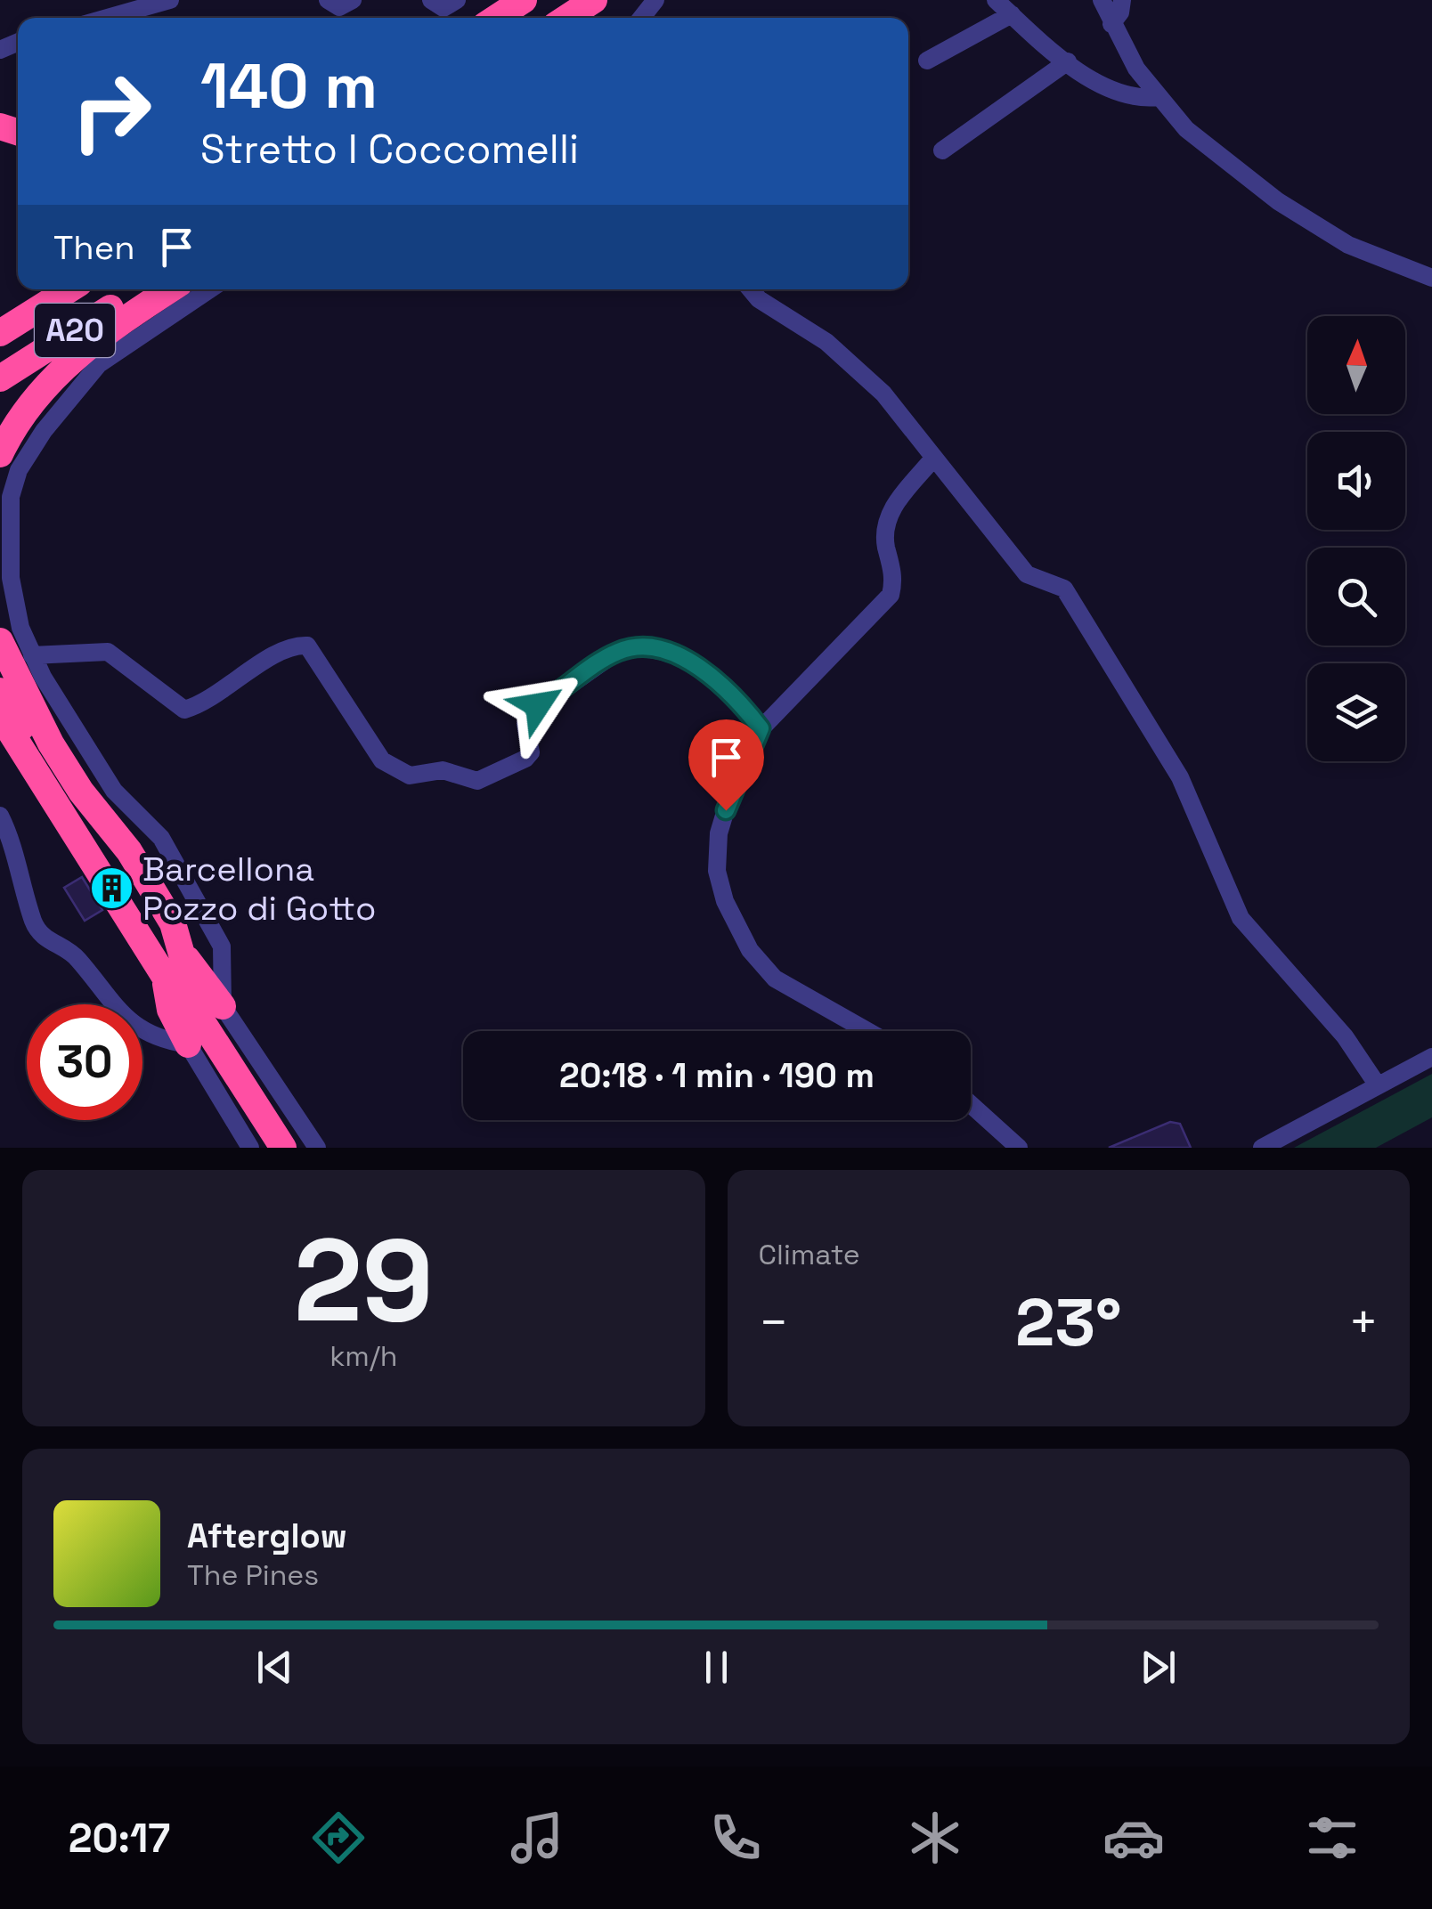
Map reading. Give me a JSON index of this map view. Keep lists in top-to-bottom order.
{
  "streets": {
    "highway": ["A20"]
  },
  "places": {
    "building": ["Barcellona Pozzo di Gotto"]
  },
  "north": "top",
  "page": {
    "turn": ["140 m", "Stretto I Coccomelli"],
    "then": "Then",
    "limit": "30",
    "trip": "20:18 · 1 min · 190 m",
    "tile": [
      ["29", "km/h"],
      "Climate"
    ],
    "heat": ["−", "23°", "+"],
    "song": ["Afterglow", "The Pines"],
    "tabs": "20:17"
  }
}
